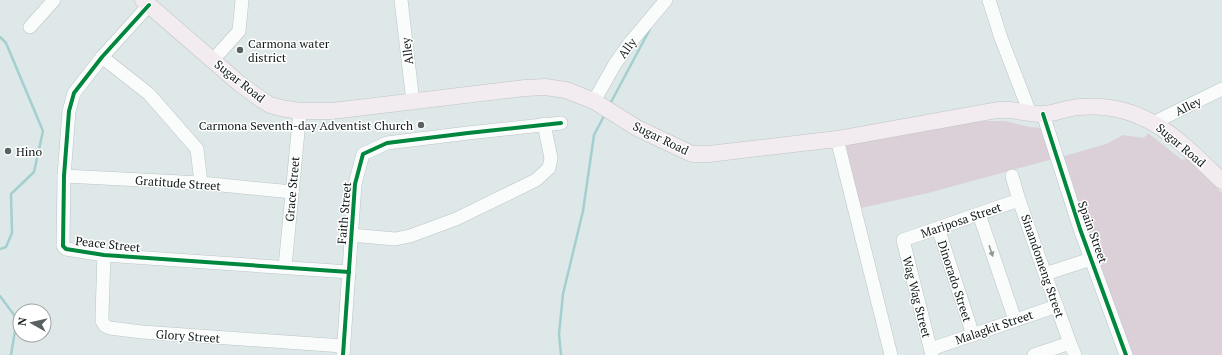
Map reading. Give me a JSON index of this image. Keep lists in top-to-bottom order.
{
  "streets": {
    "main road": ["Sugar Road"],
    "street": [
      "Ally",
      "Alley",
      "Gratitude Street",
      "Grace Street",
      "Faith Street",
      "Mariposa Street",
      "Spain Street",
      "Peace Street",
      "Sinandomeng Street",
      "Dinorado Street",
      "Wag Wag Street",
      "Malagkit Street",
      "Glory Street"
    ]
  },
  "crossings": [
    ["Ally", "Sugar Road"],
    ["Alley", "Sugar Road"],
    ["Sugar Road", "Grace Street"],
    ["Sugar Road", "Spain Street"],
    ["Sugar Road", "Peace Street"],
    ["Gratitude Street", "Grace Street"],
    ["Gratitude Street", "Peace Street"],
    ["Grace Street", "Peace Street"],
    ["Faith Street", "Peace Street"],
    ["Faith Street", "Glory Street"],
    ["Mariposa Street", "Sinandomeng Street"],
    ["Mariposa Street", "Dinorado Street"],
    ["Mariposa Street", "Wag Wag Street"],
    ["Peace Street", "Glory Street"],
    ["Sinandomeng Street", "Malagkit Street"],
    ["Dinorado Street", "Malagkit Street"],
    ["Wag Wag Street", "Malagkit Street"]
  ],
  "places": ["Carmona water district", "Carmona Seventh-day Adventist Church", "Hino"],
  "north": "left"
}
